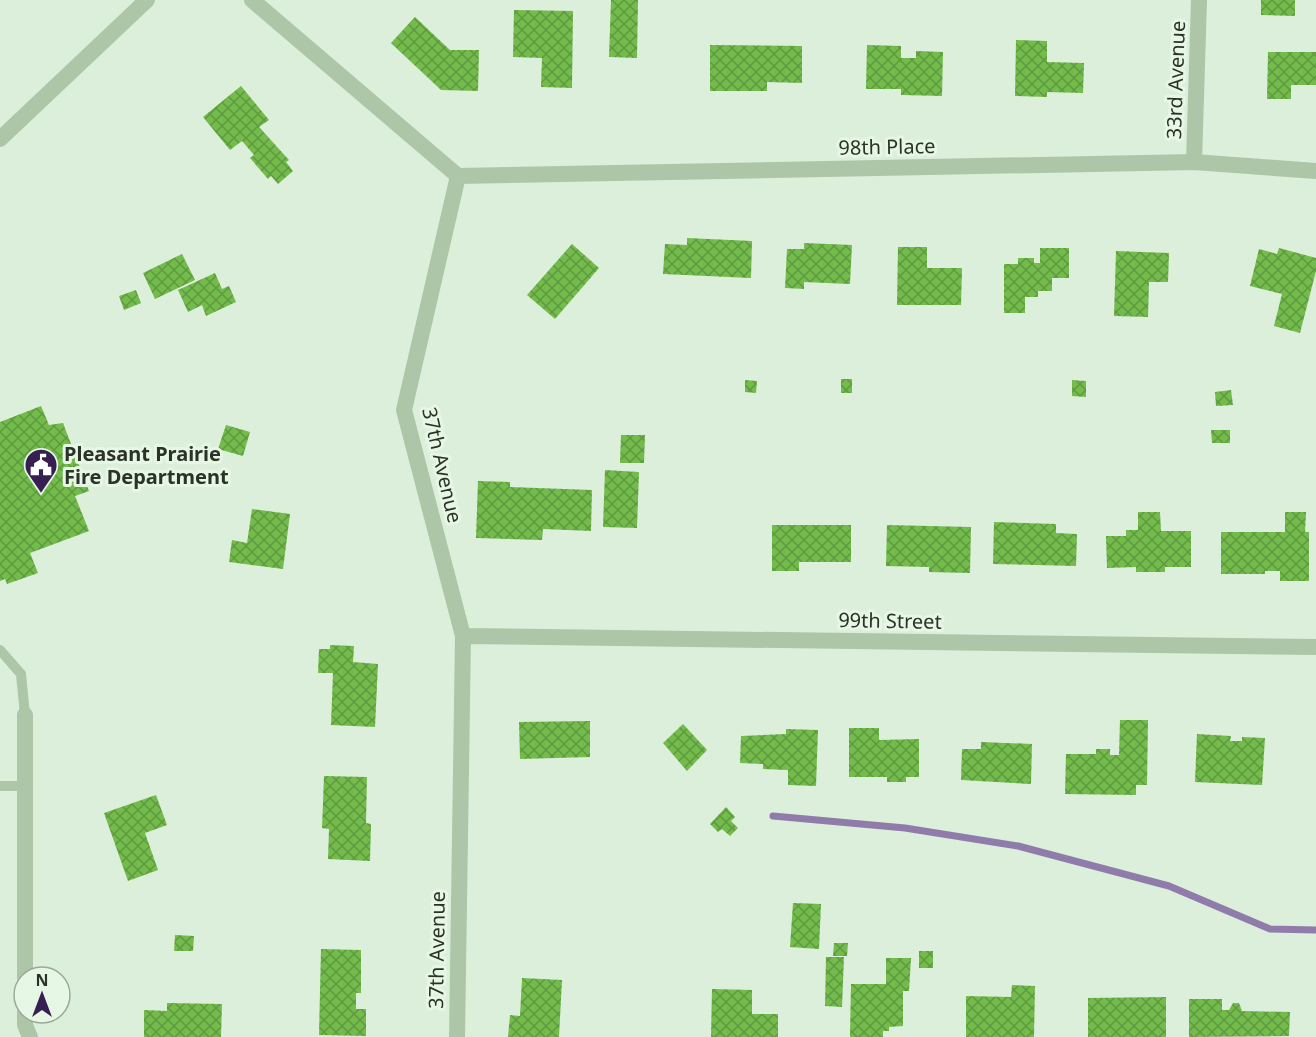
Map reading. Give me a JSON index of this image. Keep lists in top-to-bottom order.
{
  "streets": {
    "street": [
      "33rd Avenue",
      "98th Place",
      "37th Avenue",
      "99th Street"
    ]
  },
  "crossings": [
    ["33rd Avenue", "98th Place"],
    ["98th Place", "37th Avenue"],
    ["37th Avenue", "99th Street"]
  ],
  "places": {
    "public building": ["Pleasant Prairie Fire Department"]
  },
  "north": "top"
}
